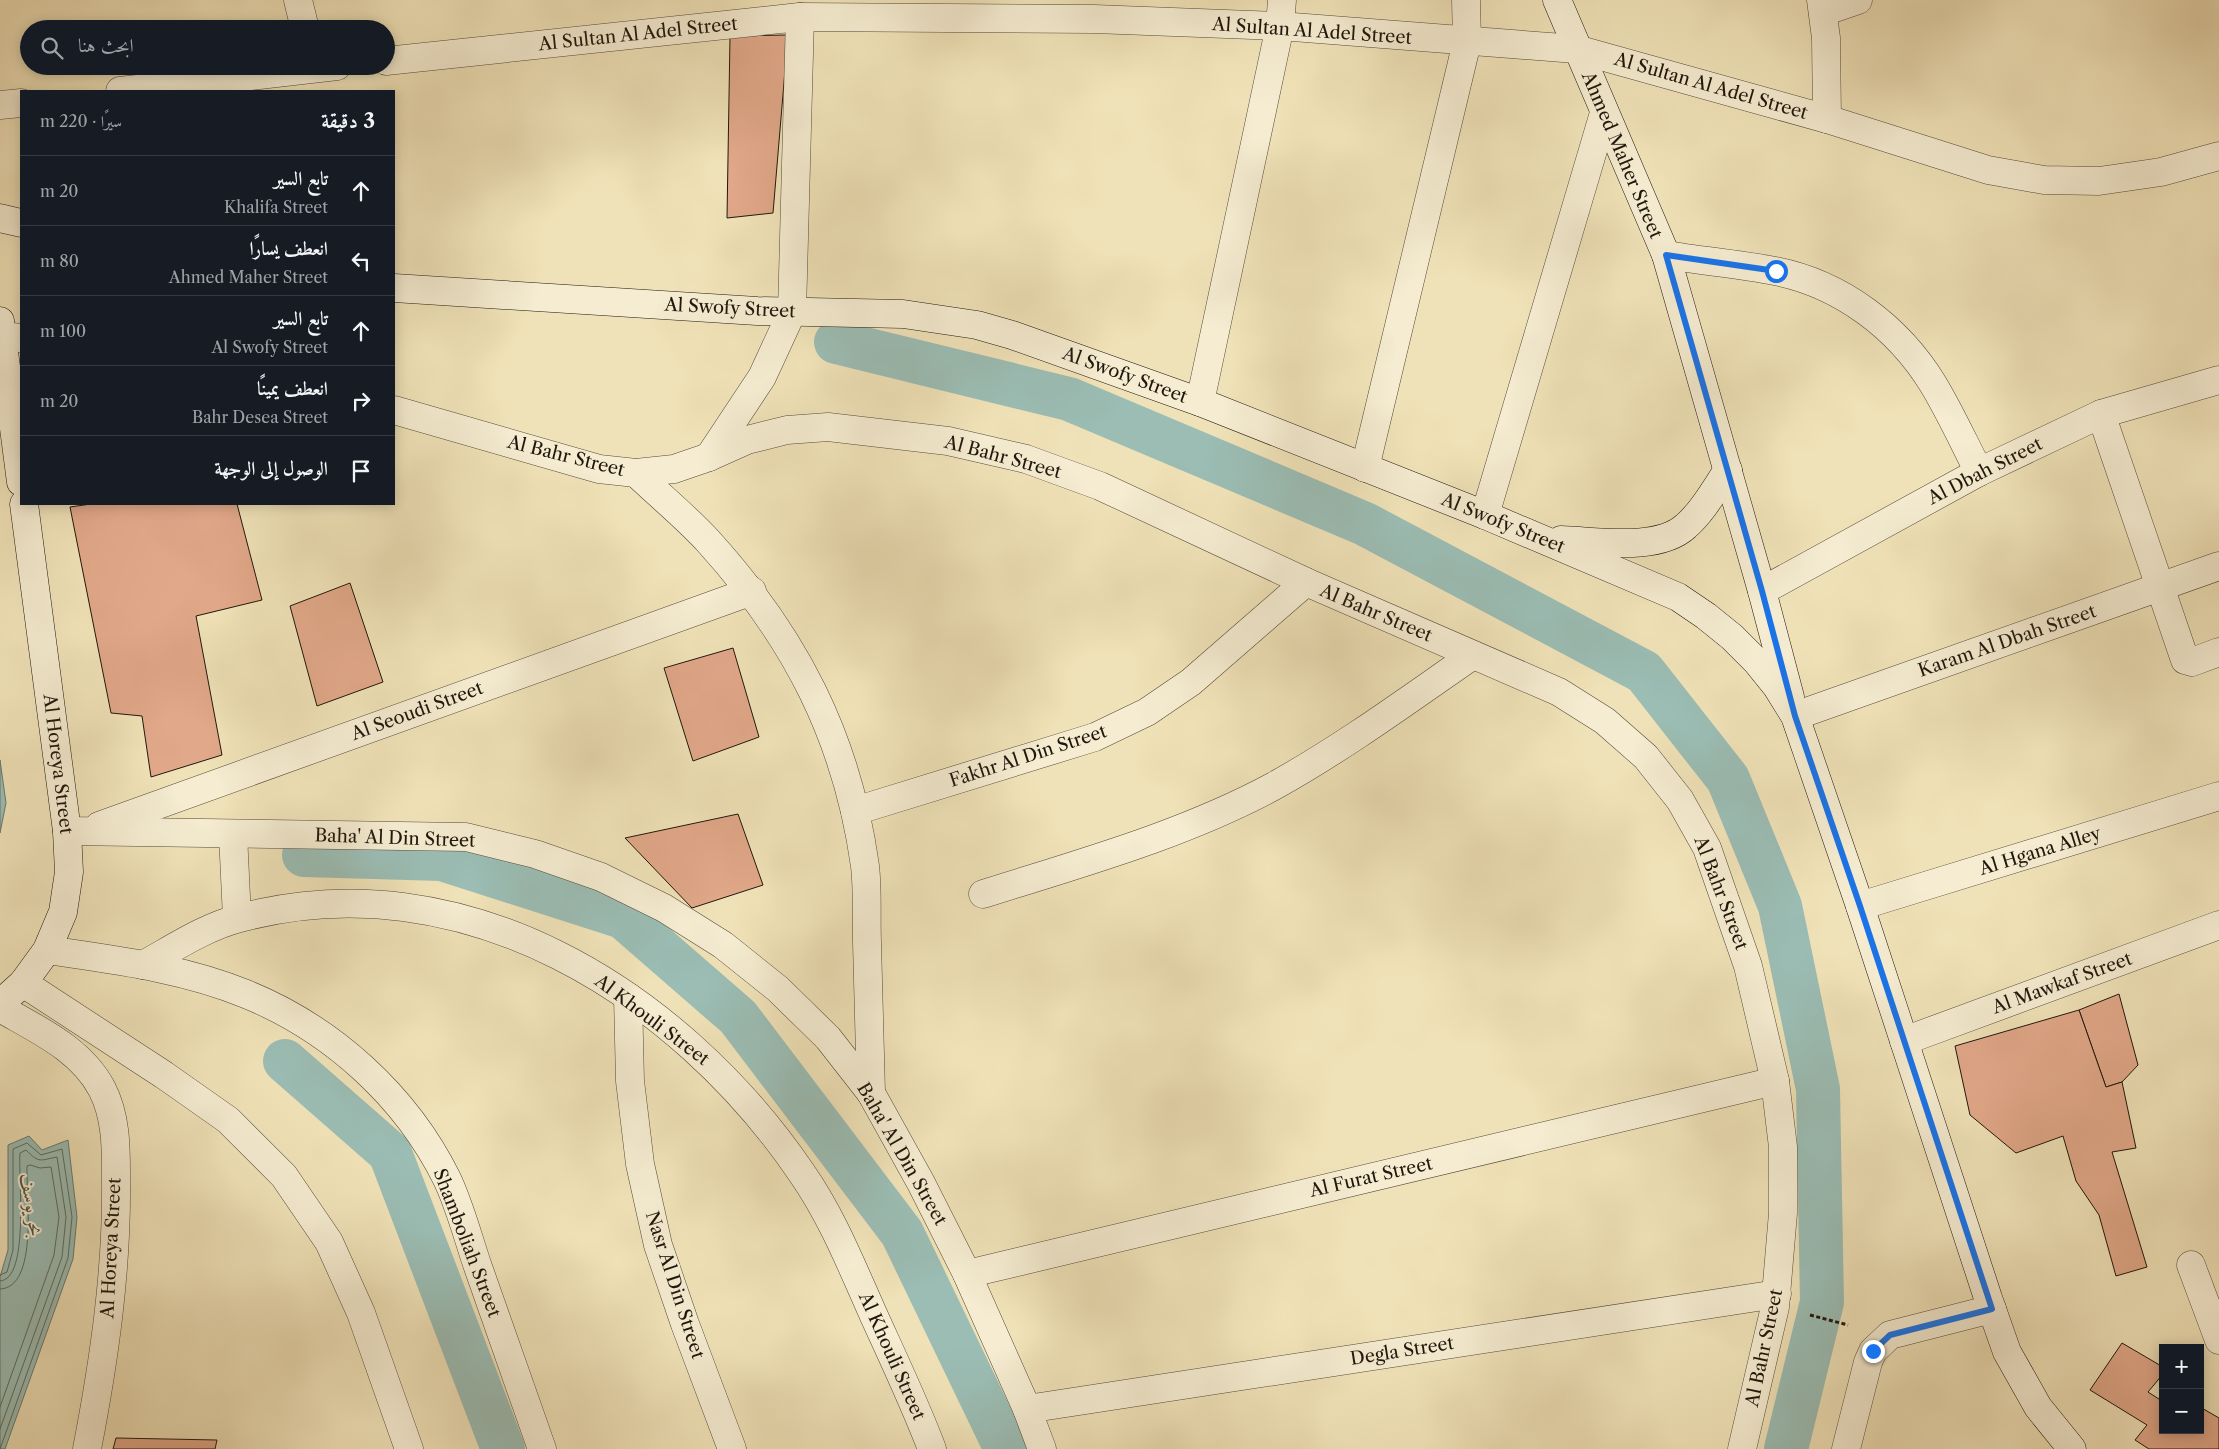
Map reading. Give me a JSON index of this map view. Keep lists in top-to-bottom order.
{
  "streets": {
    "street": [
      "Al Sultan Al Adel Street",
      "Ahmed Maher Street",
      "Al Swofy Street",
      "Al Bahr Street",
      "Al Dbah Street",
      "Karam Al Dbah Street",
      "Al Seoudi Street",
      "Fakhr Al Din Street",
      "Al Horeya Street",
      "Baha' Al Din Street",
      "Al Hgana Alley",
      "Al Mawkaf Street",
      "Al Khouli Street",
      "Al Furat Street",
      "Shamboliah Street",
      "Nasr Al Din Street",
      "Degla Street"
    ]
  },
  "crossings": [
    ["Al Sultan Al Adel Street", "Ahmed Maher Street"],
    ["Ahmed Maher Street", "Al Swofy Street"],
    ["Ahmed Maher Street", "Al Dbah Street"],
    ["Ahmed Maher Street", "Karam Al Dbah Street"],
    ["Al Swofy Street", "Karam Al Dbah Street"],
    ["Al Swofy Street", "Al Hgana Alley"],
    ["Al Swofy Street", "Al Mawkaf Street"],
    ["Al Bahr Street", "Fakhr Al Din Street"],
    ["Al Bahr Street", "Al Furat Street"],
    ["Al Bahr Street", "Degla Street"],
    ["Al Seoudi Street", "Al Horeya Street"],
    ["Al Seoudi Street", "Baha' Al Din Street"],
    ["Al Horeya Street", "Baha' Al Din Street"],
    ["Al Horeya Street", "Shamboliah Street"],
    ["Baha' Al Din Street", "Al Furat Street"],
    ["Baha' Al Din Street", "Degla Street"],
    ["Al Khouli Street", "Shamboliah Street"],
    ["Al Khouli Street", "Nasr Al Din Street"]
  ],
  "water": ["بحر يوسف"],
  "page": {
    "search": "ابحث هنا",
    "heading": ["3 دقيقة", "سيرًا · 220 m"],
    "list": [
      ["تابع السير", "Khalifa Street", "20 m"],
      ["انعطف يسارًا", "Ahmed Maher Street", "80 m"],
      ["تابع السير", "Al Swofy Street", "100 m"],
      ["انعطف يمينًا", "Bahr Desea Street", "20 m"],
      "الوصول إلى الوجهة"
    ],
    "map_buttons": ["+", "−"]
  }
}
